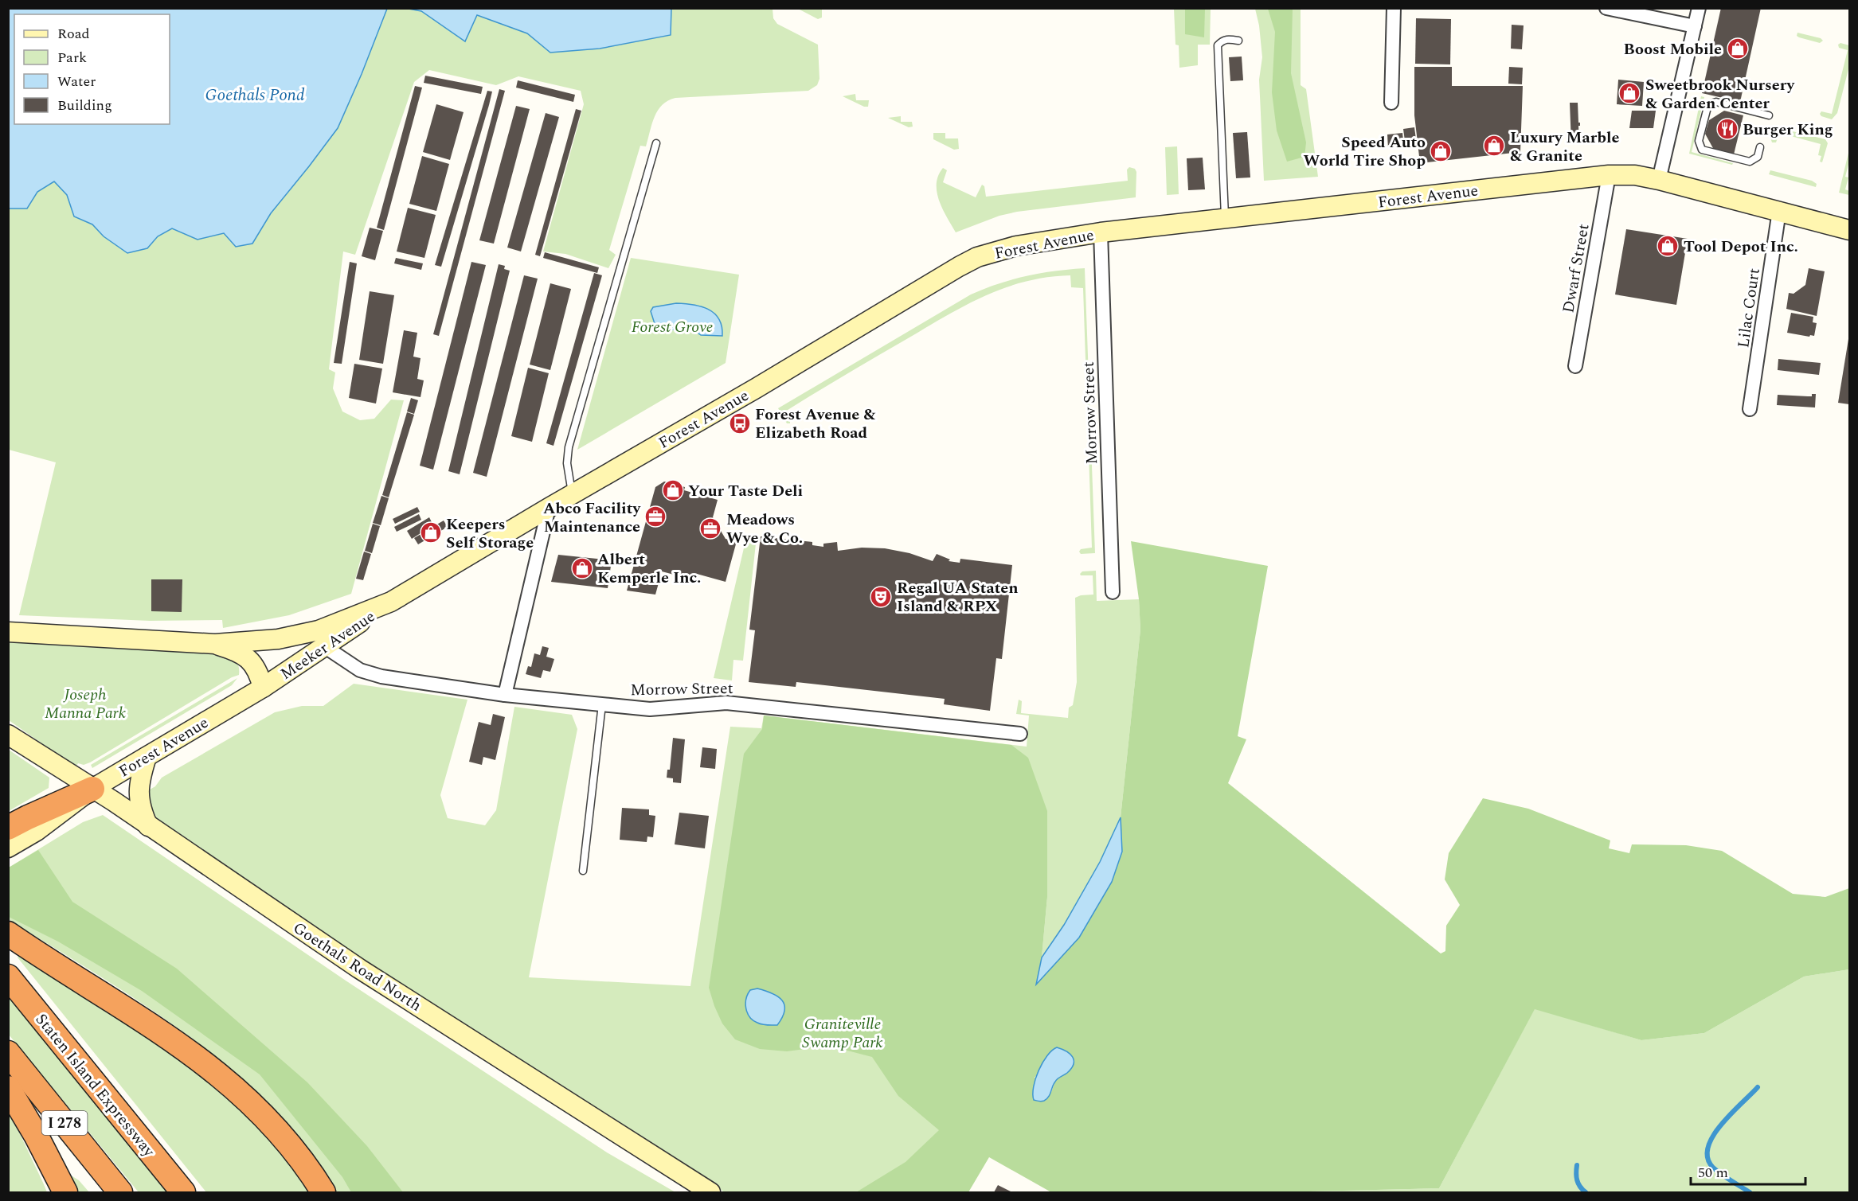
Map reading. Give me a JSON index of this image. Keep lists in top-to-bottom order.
{
  "streets": {
    "highway": ["Staten Island Expressway", "I 278"],
    "main road": ["Forest Avenue", "Meeker Avenue", "Goethals Road North"],
    "street": ["Dwarf Street", "Lilac Court", "Morrow Street"]
  },
  "crossings": [
    ["Forest Avenue", "Dwarf Street"],
    ["Forest Avenue", "Lilac Court"],
    ["Forest Avenue", "Morrow Street"],
    ["Forest Avenue", "Meeker Avenue"],
    ["Forest Avenue", "Goethals Road North"],
    ["Morrow Street", "Meeker Avenue"]
  ],
  "water": ["Goethals Pond"],
  "parks": ["Forest Grove", "Joseph Manna Park", "Graniteville Swamp Park"],
  "places": {
    "shop": [
      "Boost Mobile",
      "Sweetbrook Nursery & Garden Center",
      "Luxury Marble & Granite",
      "Speed Auto World Tire Shop",
      "Tool Depot Inc.",
      "Your Taste Deli",
      "Keepers Self Storage",
      "Albert Kemperle Inc."
    ],
    "restaurant": ["Burger King"],
    "bus stop": ["Forest Avenue & Elizabeth Road"],
    "office": ["Abco Facility Maintenance", "Meadows Wye & Co."],
    "theatre": ["Regal UA Staten Island & RPX"]
  },
  "legend": [
    "Road",
    "Park",
    "Water",
    "Building"
  ],
  "scale_bar": "50 m"
}
